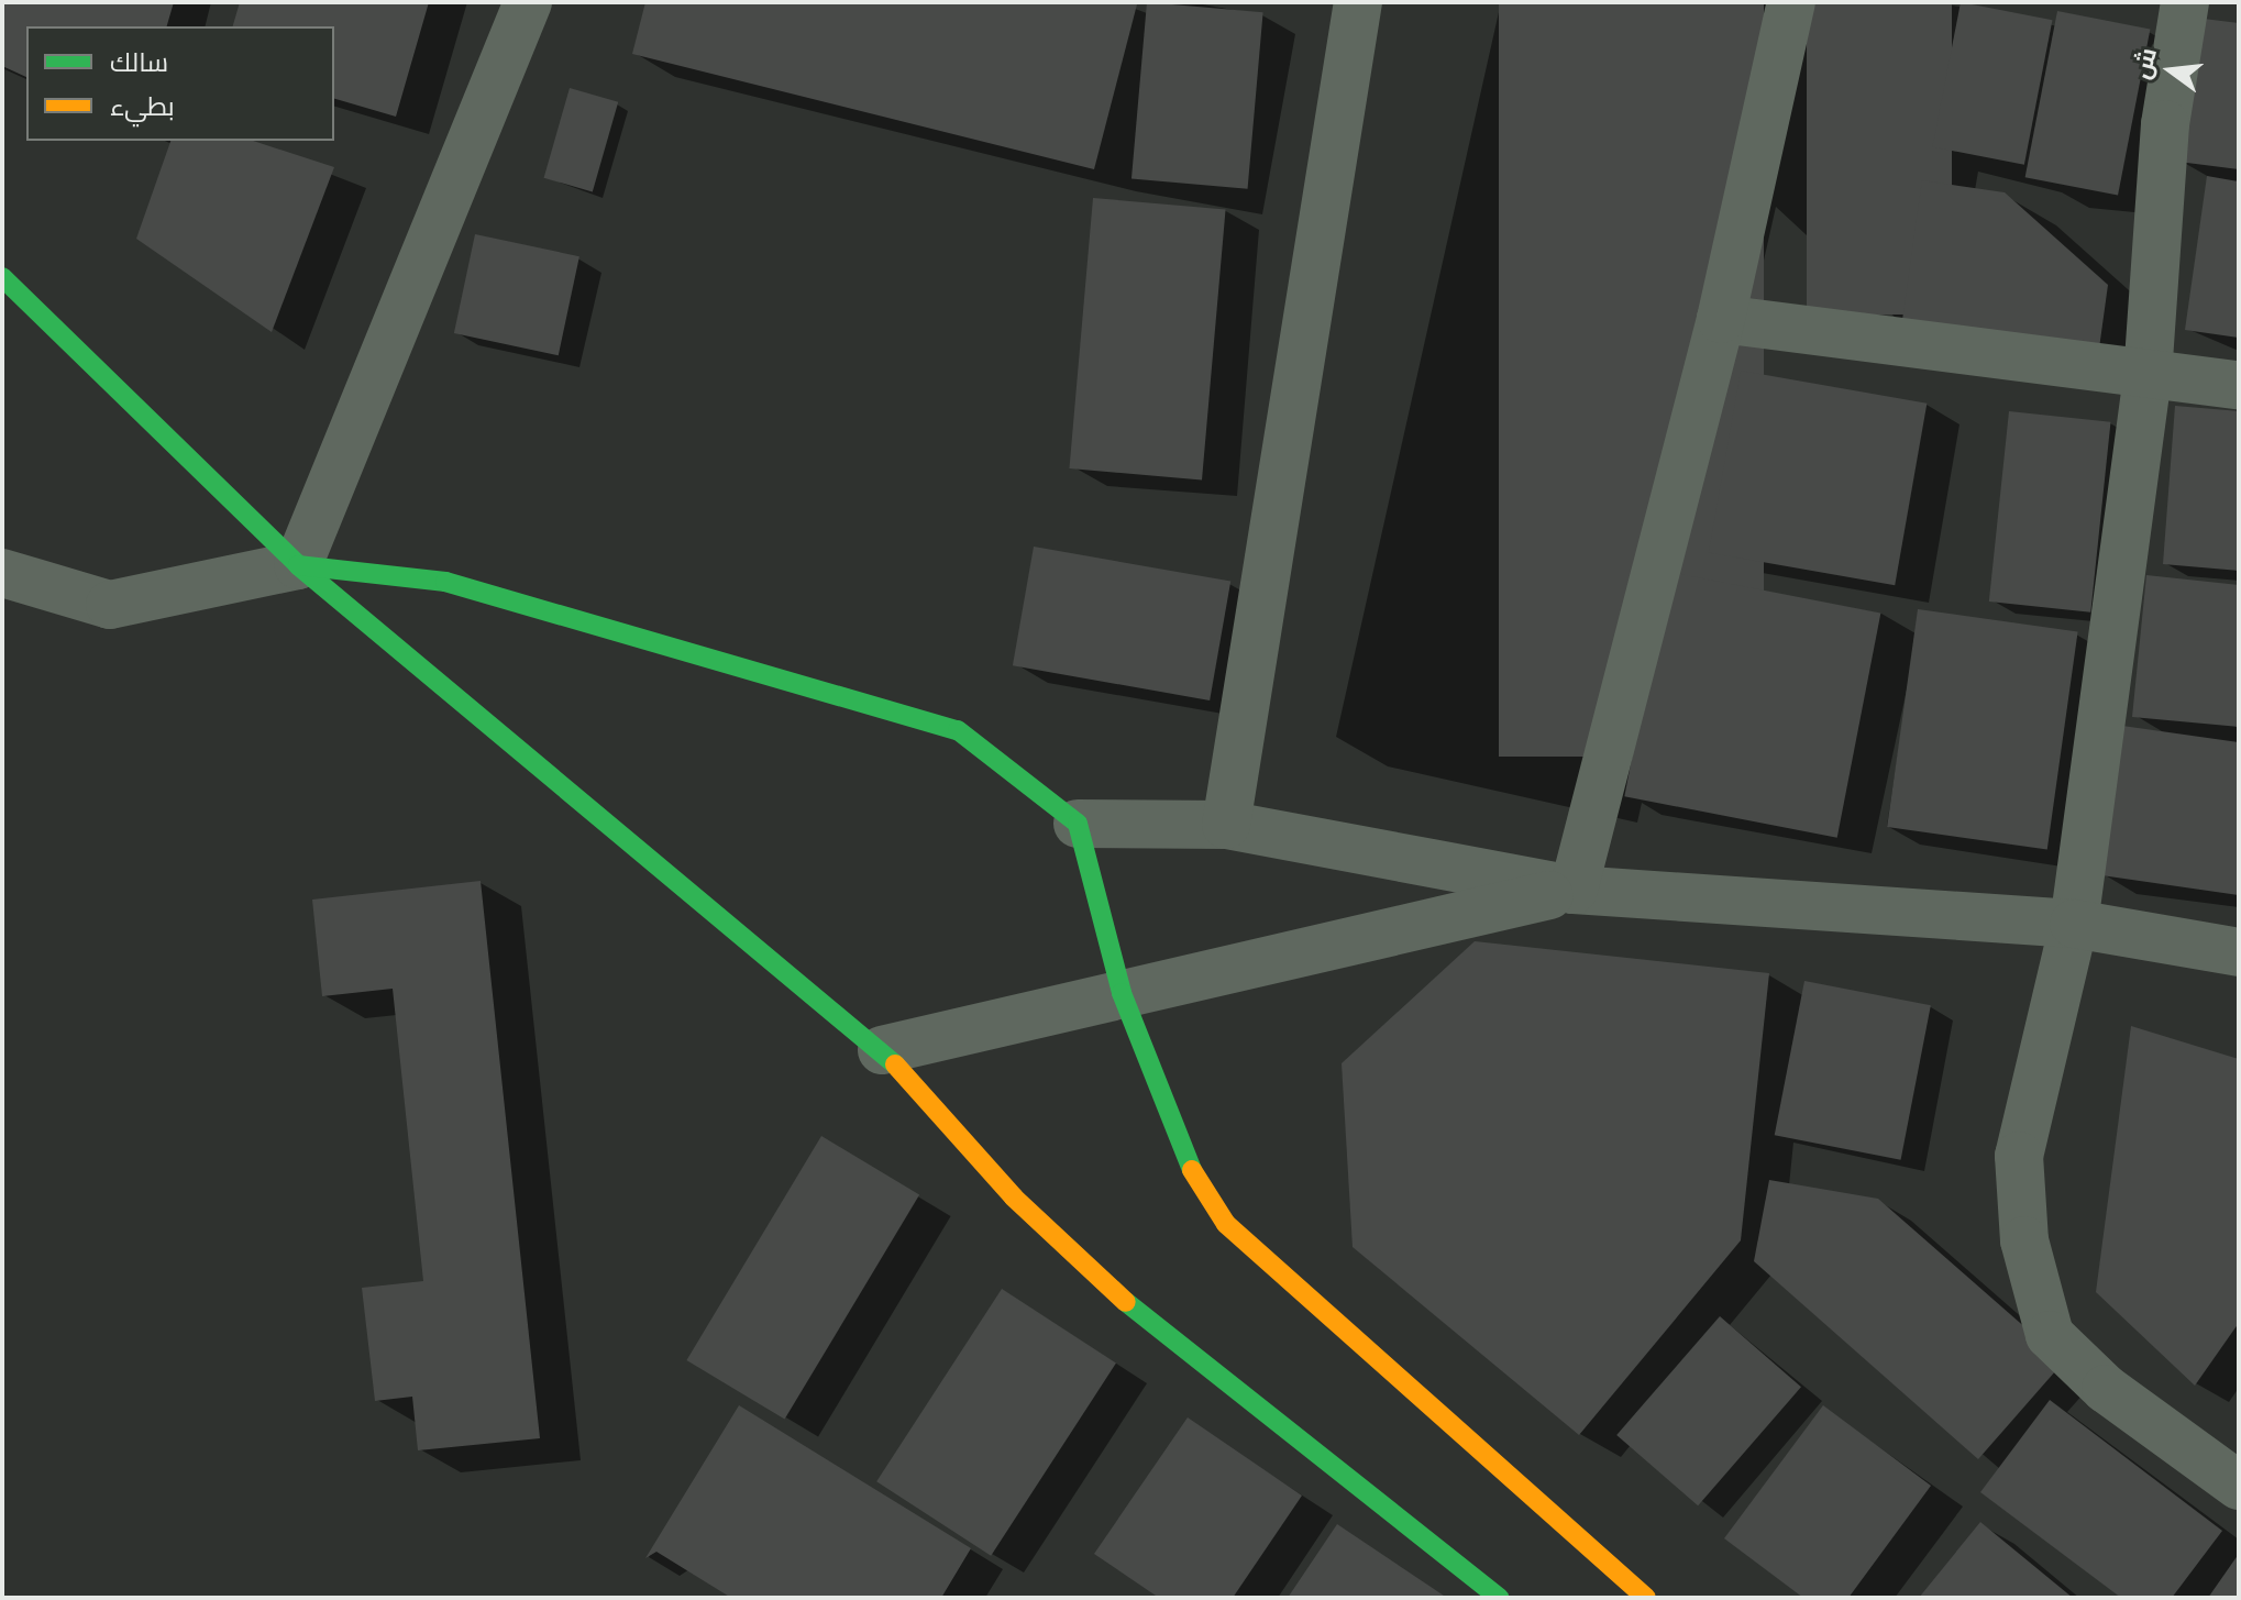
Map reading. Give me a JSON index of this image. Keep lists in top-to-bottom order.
{
  "legend": ["سالك", "بطيء"],
  "north": "left"
}
